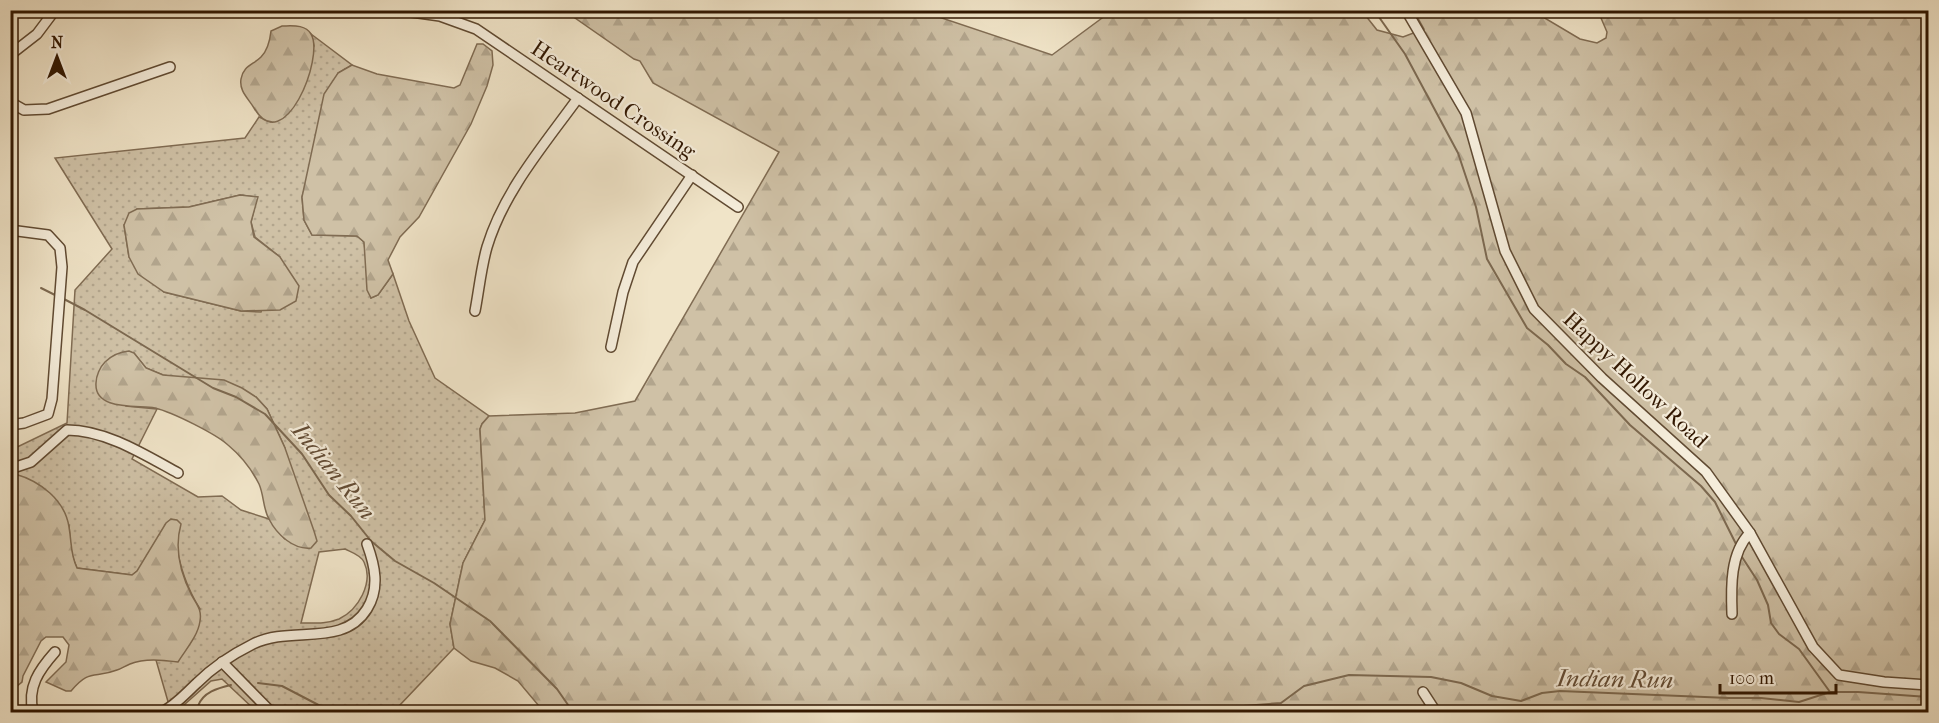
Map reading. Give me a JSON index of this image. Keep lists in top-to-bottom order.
{
  "streets": {
    "street": ["Heartwood Crossing", "Happy Hollow Road"]
  },
  "water": ["Indian Run"],
  "scale_bar": "100 m",
  "north": "top"
}
